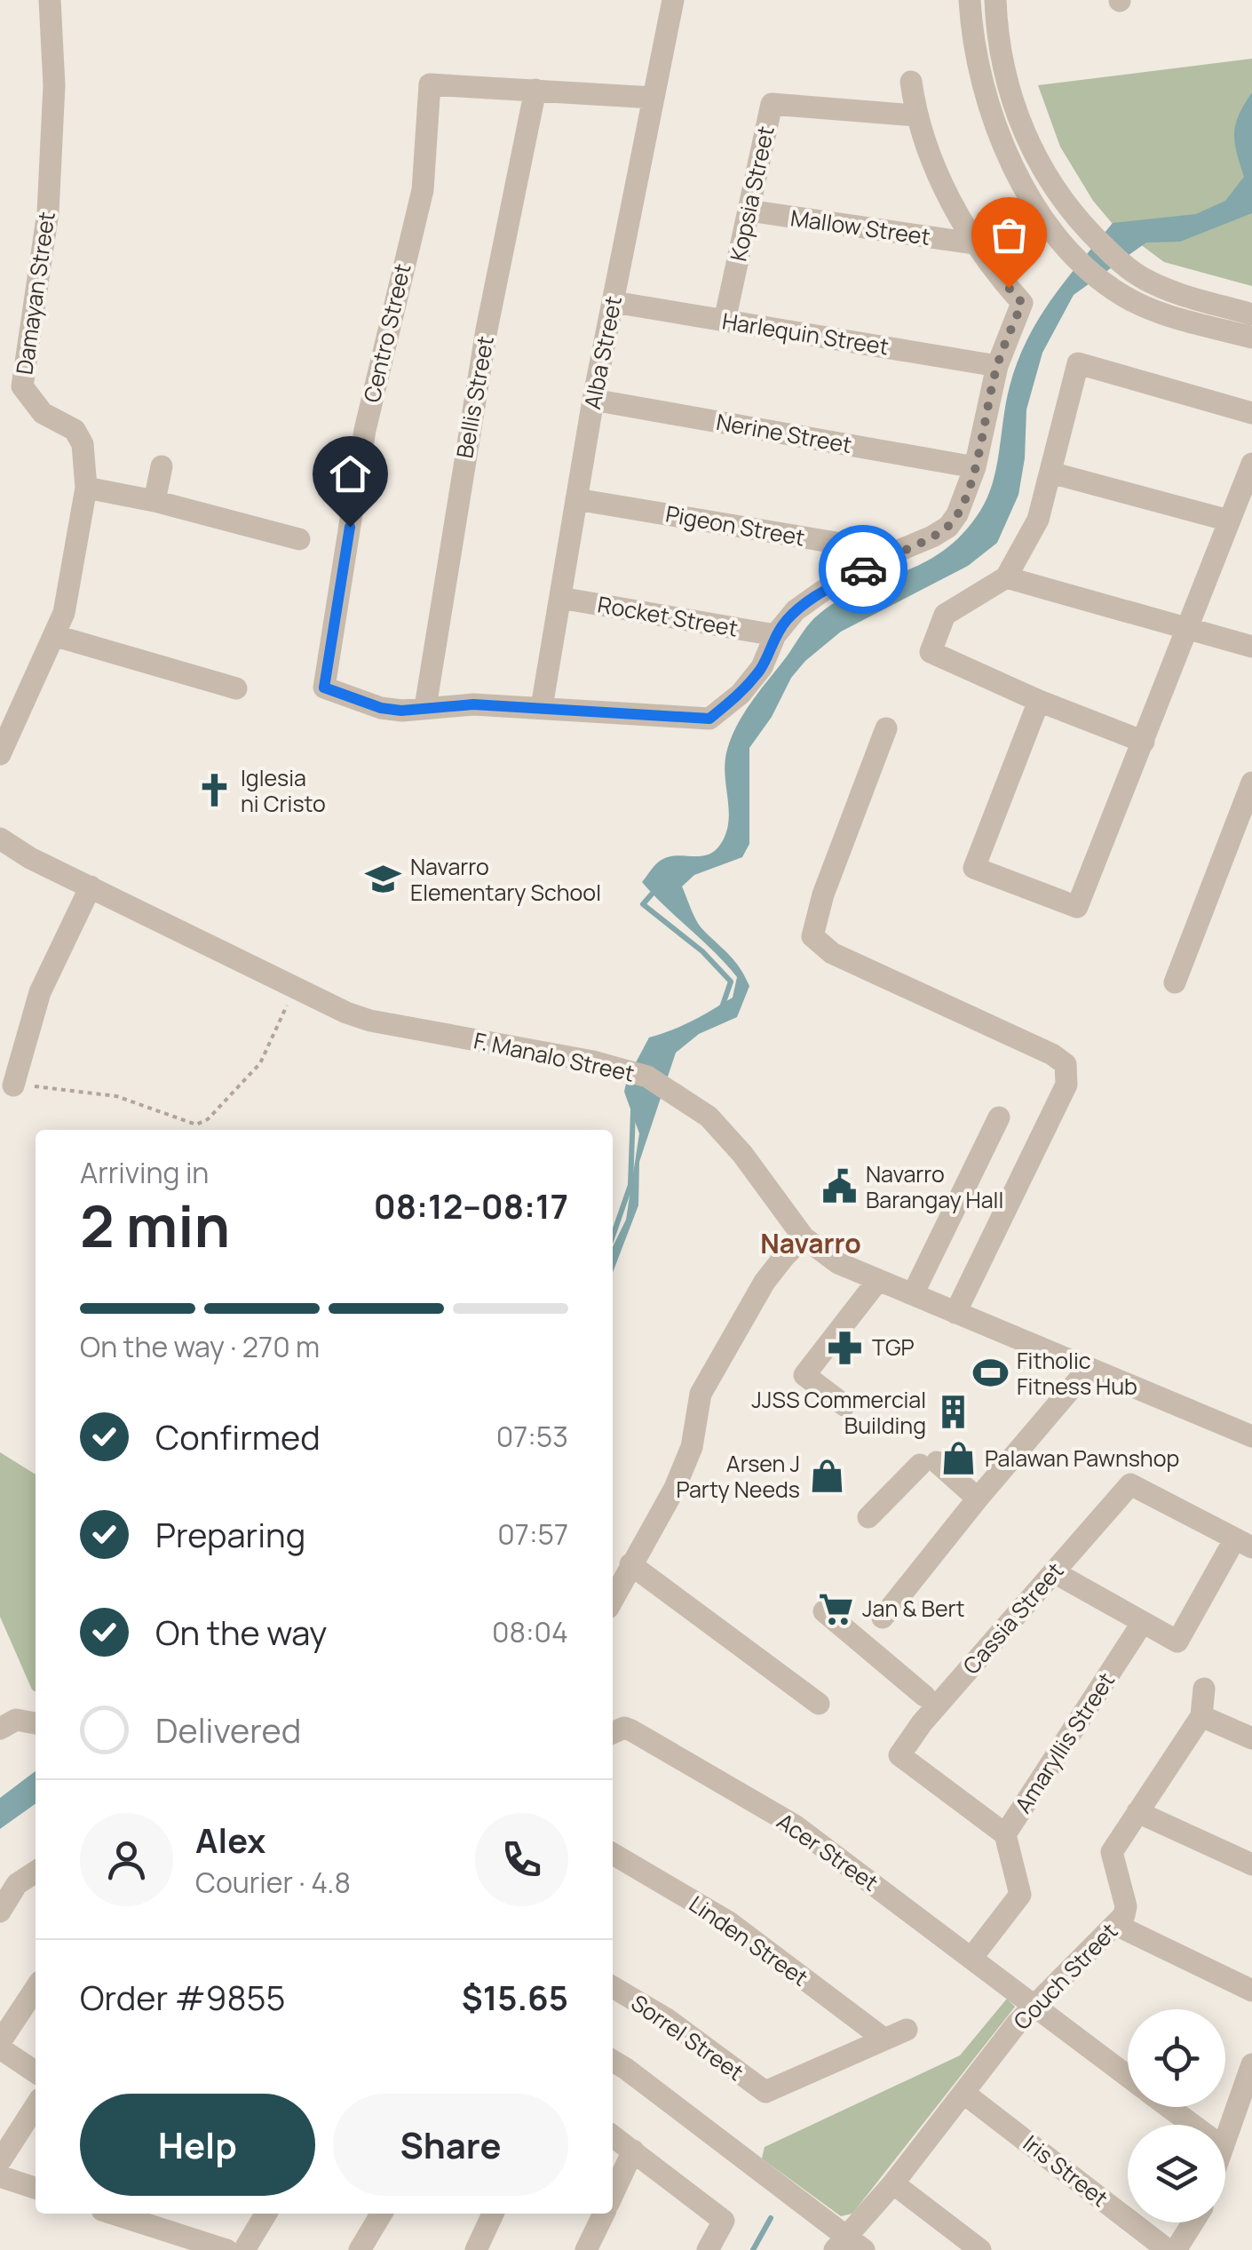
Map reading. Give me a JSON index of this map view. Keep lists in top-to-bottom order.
{
  "streets": {
    "street": [
      "Kopsia Street",
      "Mallow Street",
      "Damayan Street",
      "Centro Street",
      "Harlequin Street",
      "Alba Street",
      "Bellis Street",
      "Nerine Street",
      "Pigeon Street",
      "Rocket Street",
      "F. Manalo Street",
      "Cassia Street",
      "Amaryllis Street",
      "Acer Street",
      "Linden Street",
      "Couch Street",
      "Sorrel Street",
      "Iris Street"
    ]
  },
  "crossings": [
    ["Kopsia Street", "Mallow Street"],
    ["Kopsia Street", "Harlequin Street"],
    ["Centro Street", "Bellis Street"],
    ["Harlequin Street", "Alba Street"],
    ["Alba Street", "Nerine Street"],
    ["Alba Street", "Pigeon Street"],
    ["Alba Street", "Rocket Street"],
    ["Cassia Street", "Amaryllis Street"],
    ["Amaryllis Street", "Acer Street"],
    ["Acer Street", "Couch Street"],
    ["Linden Street", "Sorrel Street"],
    ["Couch Street", "Iris Street"]
  ],
  "districts": ["Navarro"],
  "places": {
    "church": ["Iglesia ni Cristo"],
    "school or university": ["Navarro Elementary School"],
    "public building": ["Navarro Barangay Hall"],
    "pharmacy": ["TGP"],
    "sports": ["Fitholic Fitness Hub"],
    "building": ["JJSS Commercial Building"],
    "shop": ["Palawan Pawnshop", "Arsen J Party Needs"],
    "supermarket": ["Jan & Bert"]
  },
  "page": {
    "heading": ["2 min", "Arriving in", "08:12–08:17"],
    "panel": [
      "Alex",
      "Courier · 4.8",
      "Order #9855",
      "$15.65"
    ],
    "bar": "On the way · 270 m",
    "list": [
      ["Confirmed", "07:53"],
      ["Preparing", "07:57"],
      ["On the way", "08:04"],
      "Delivered"
    ],
    "buttons": ["Help", "Share"]
  }
}
